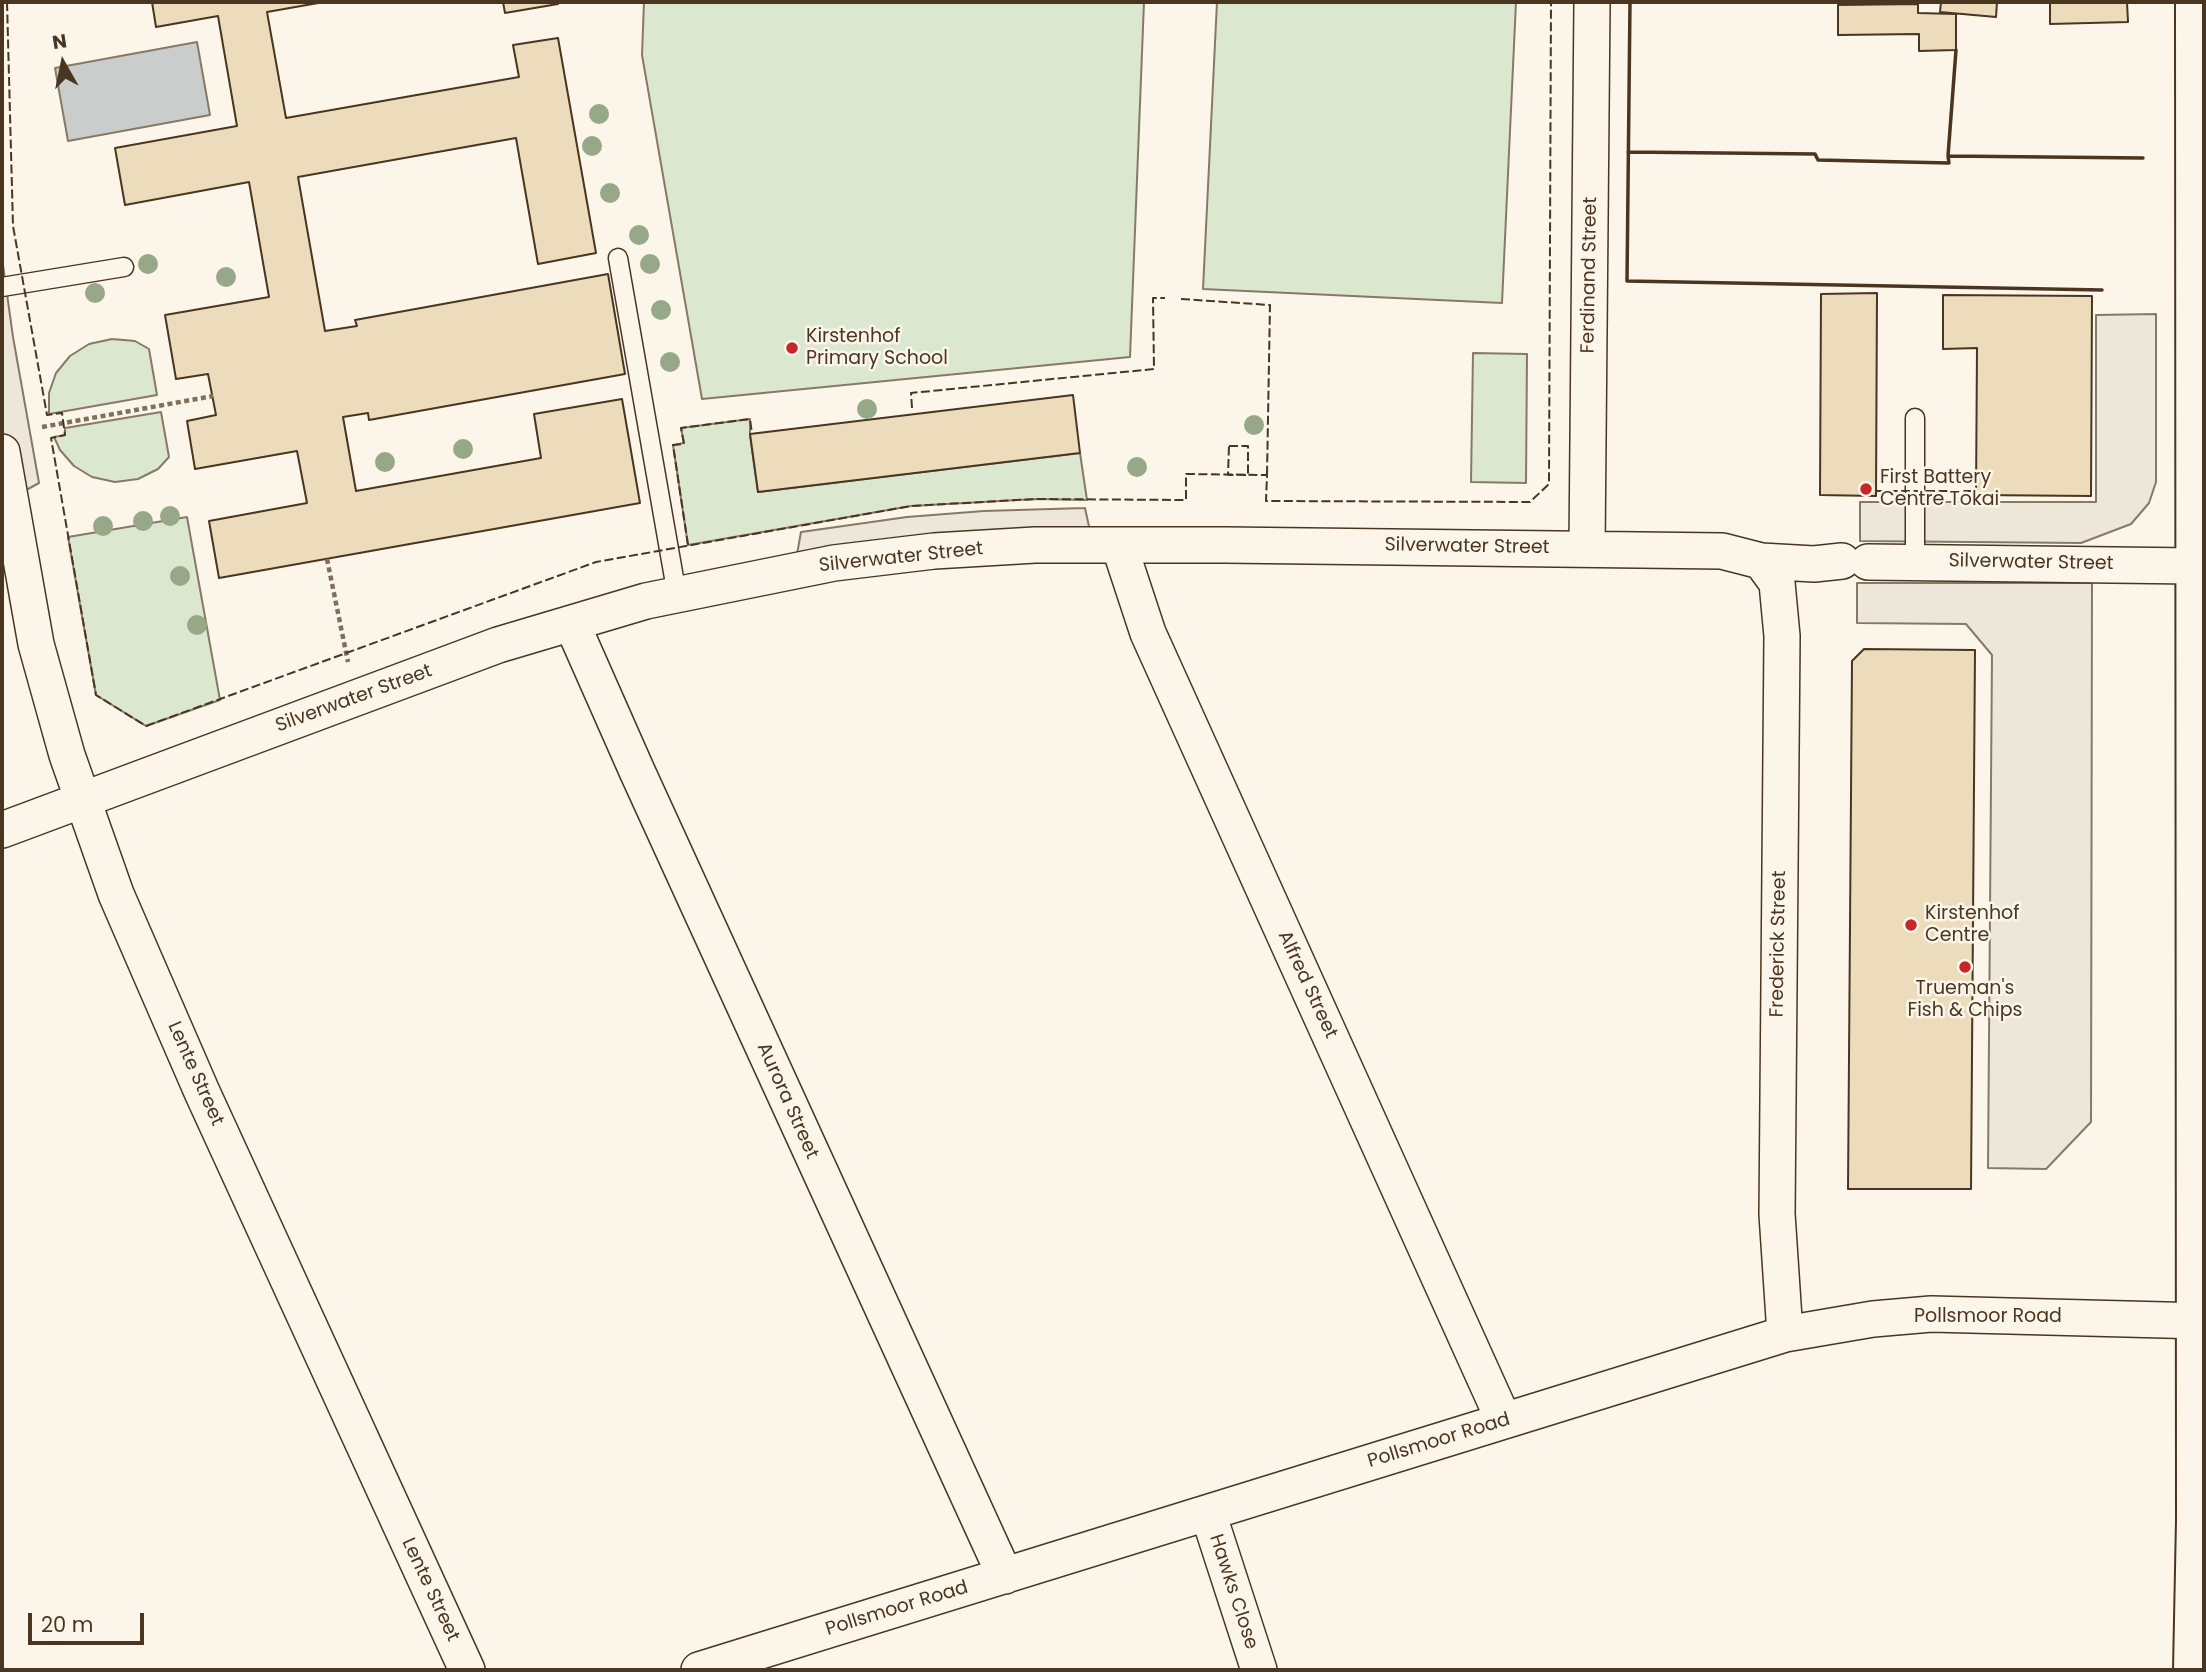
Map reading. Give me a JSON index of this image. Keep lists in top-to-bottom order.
{
  "streets": {
    "street": [
      "Ferdinand Street",
      "Silverwater Street",
      "Frederick Street",
      "Alfred Street",
      "Lente Street",
      "Aurora Street",
      "Pollsmoor Road",
      "Hawks Close"
    ]
  },
  "crossings": [
    ["Ferdinand Street", "Silverwater Street"],
    ["Silverwater Street", "Frederick Street"],
    ["Silverwater Street", "Alfred Street"],
    ["Silverwater Street", "Lente Street"],
    ["Silverwater Street", "Aurora Street"],
    ["Frederick Street", "Pollsmoor Road"],
    ["Alfred Street", "Pollsmoor Road"],
    ["Aurora Street", "Pollsmoor Road"],
    ["Pollsmoor Road", "Hawks Close"]
  ],
  "places": [
    "Kirstenhof Primary School",
    "First Battery Centre Tokai",
    "Kirstenhof Centre",
    "Trueman's Fish & Chips"
  ],
  "scale_bar": "20 m",
  "north": "top"
}
